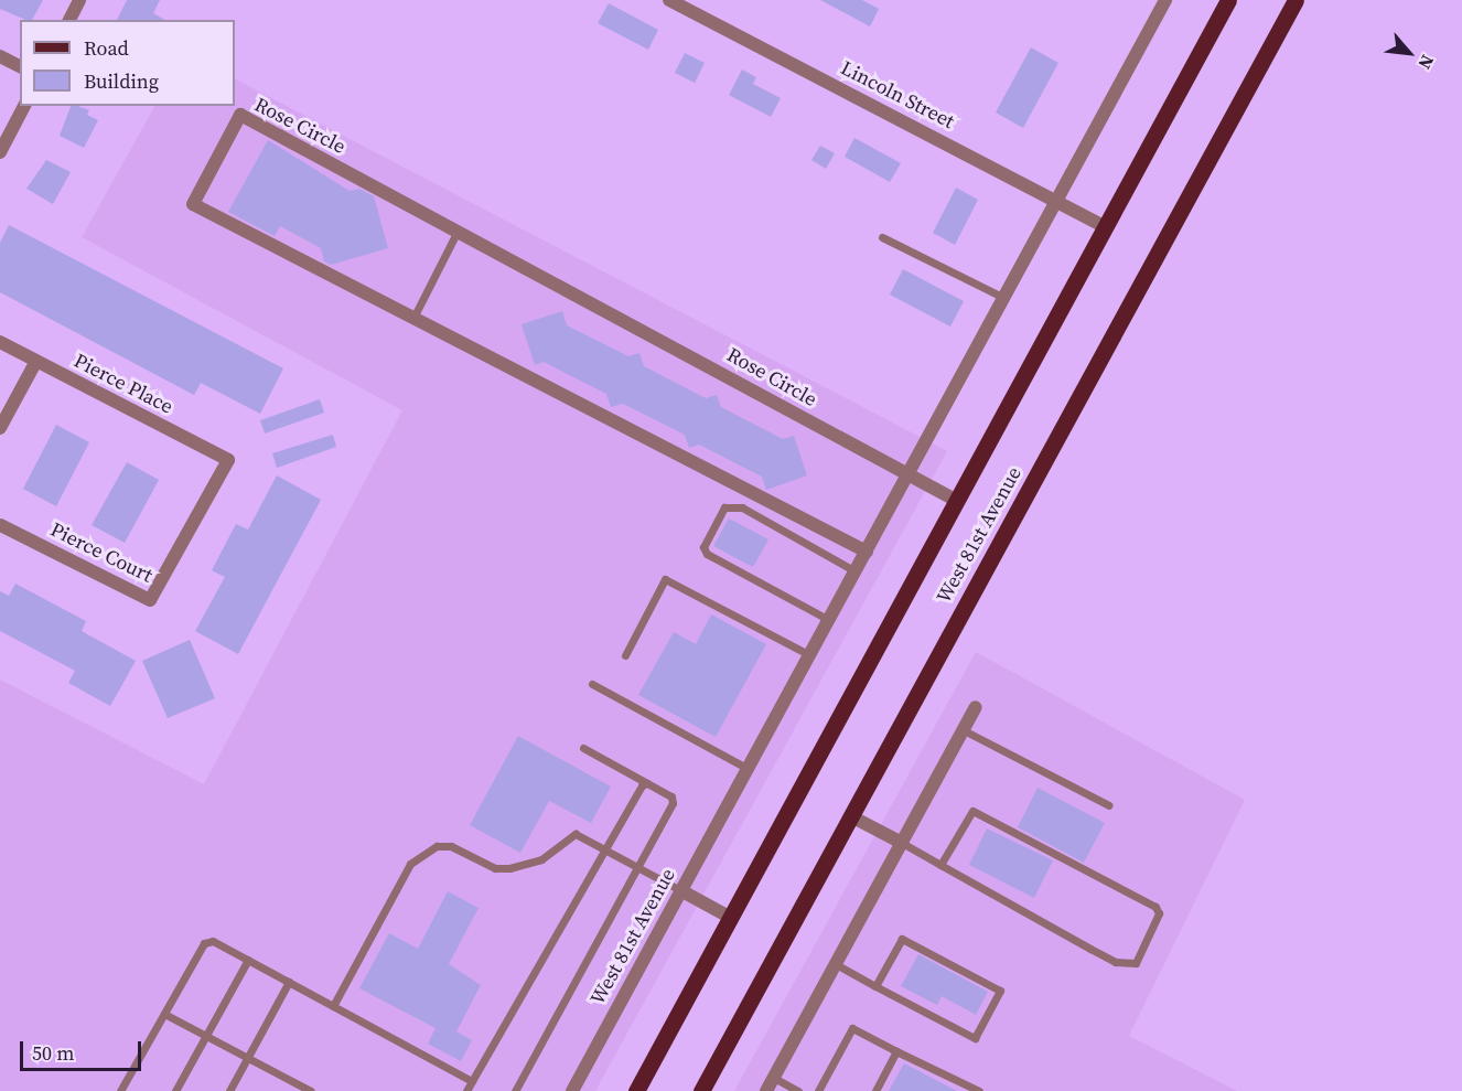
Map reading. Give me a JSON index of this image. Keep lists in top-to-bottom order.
{
  "streets": {
    "main road": ["West 81st Avenue"],
    "street": [
      "Lincoln Street",
      "Rose Circle",
      "Pierce Place",
      "Pierce Court"
    ]
  },
  "crossings": [
    ["Lincoln Street", "West 81st Avenue"],
    ["Rose Circle", "West 81st Avenue"],
    ["Pierce Place", "Pierce Court"]
  ],
  "legend": ["Road", "Building"],
  "scale_bar": "50 m",
  "north": "bottom right"
}
